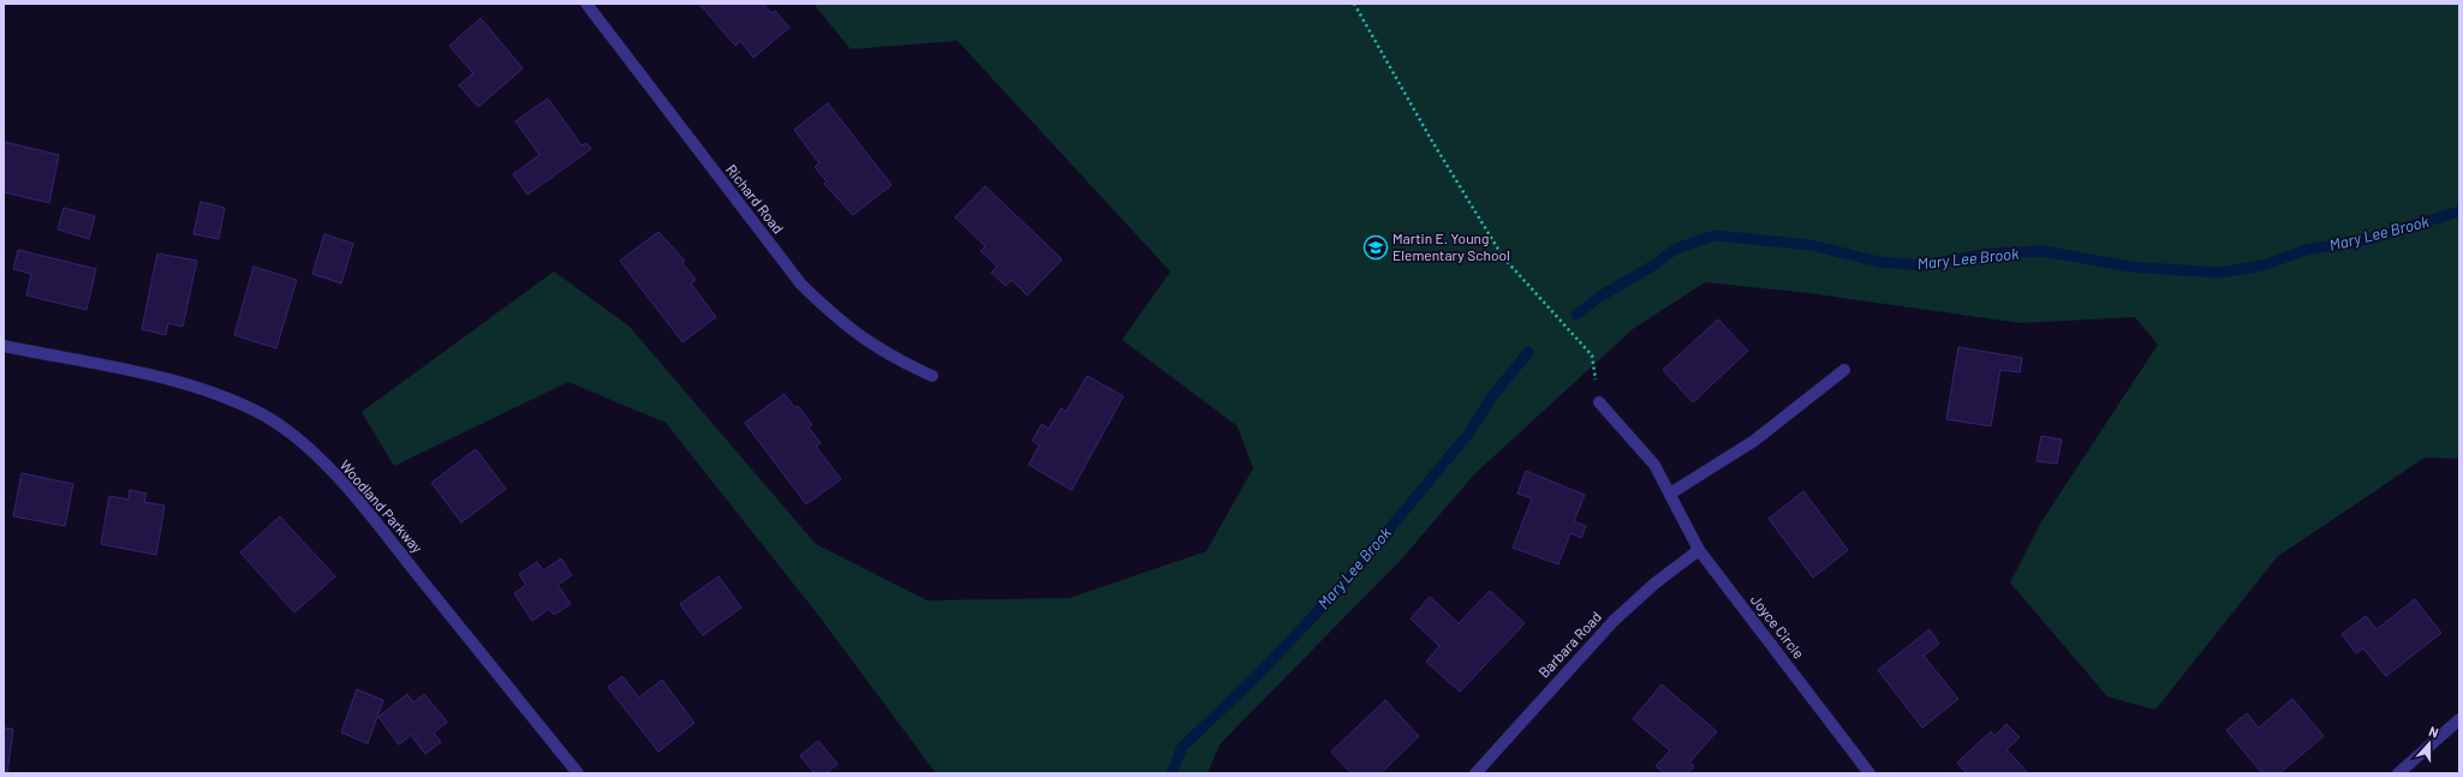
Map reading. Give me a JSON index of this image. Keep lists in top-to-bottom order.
{
  "streets": {
    "street": [
      "Richard Road",
      "Woodland Parkway",
      "Joyce Circle",
      "Barbara Road"
    ]
  },
  "crossings": [
    ["Joyce Circle", "Barbara Road"]
  ],
  "water": ["Mary Lee Brook"],
  "places": {
    "school or university": ["Martin E. Young Elementary School"]
  },
  "north": "top"
}
